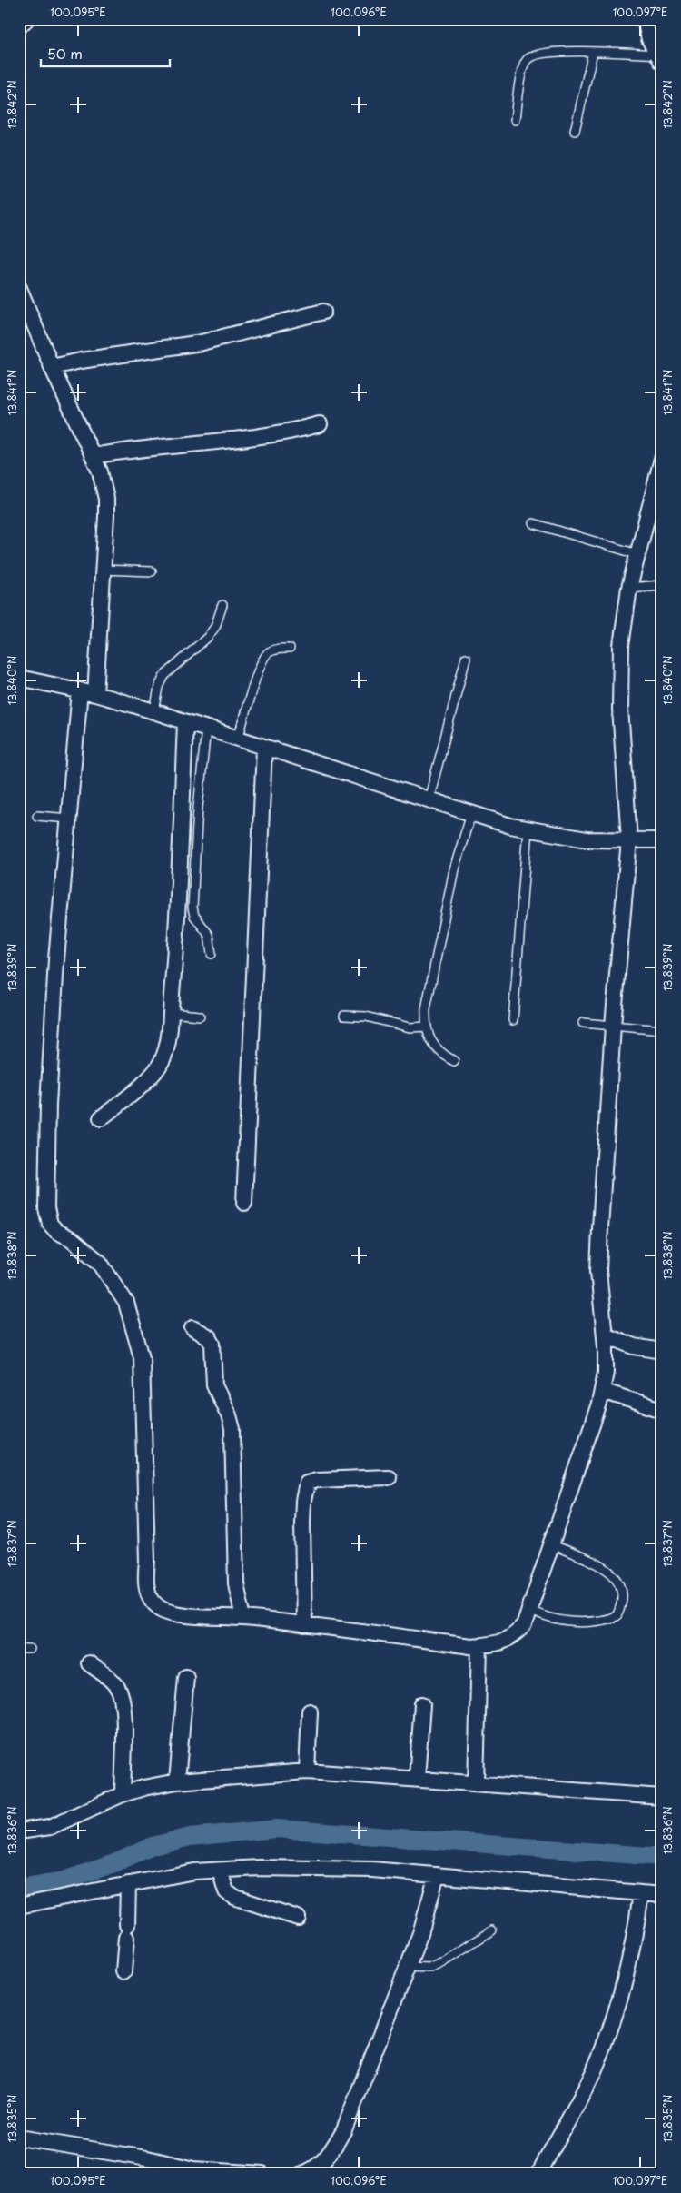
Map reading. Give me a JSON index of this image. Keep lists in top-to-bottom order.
{
  "scale_bar": "50 m",
  "coordinates": [
    "100.095°E",
    "100.096°E",
    "100.097°E",
    "13.842°N",
    "13.841°N",
    "13.840°N",
    "13.839°N",
    "13.838°N",
    "13.837°N",
    "13.836°N",
    "13.835°N"
  ]
}
